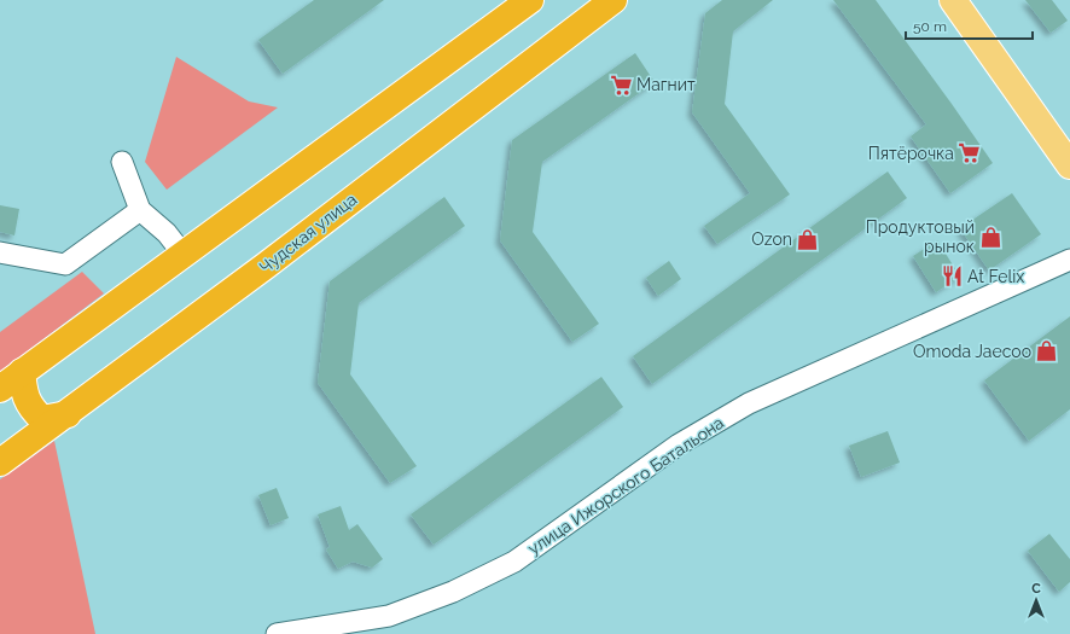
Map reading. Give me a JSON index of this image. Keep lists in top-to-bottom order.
{
  "streets": {
    "highway": ["Чудская улица"],
    "street": ["улица Ижорского Батальона"]
  },
  "places": {
    "supermarket": ["Магнит", "Пятёрочка"],
    "shop": ["Продуктовый рынок", "Ozon", "Omoda Jaecoo"],
    "restaurant": ["At Felix"]
  },
  "scale_bar": "50 m",
  "north": "top"
}
